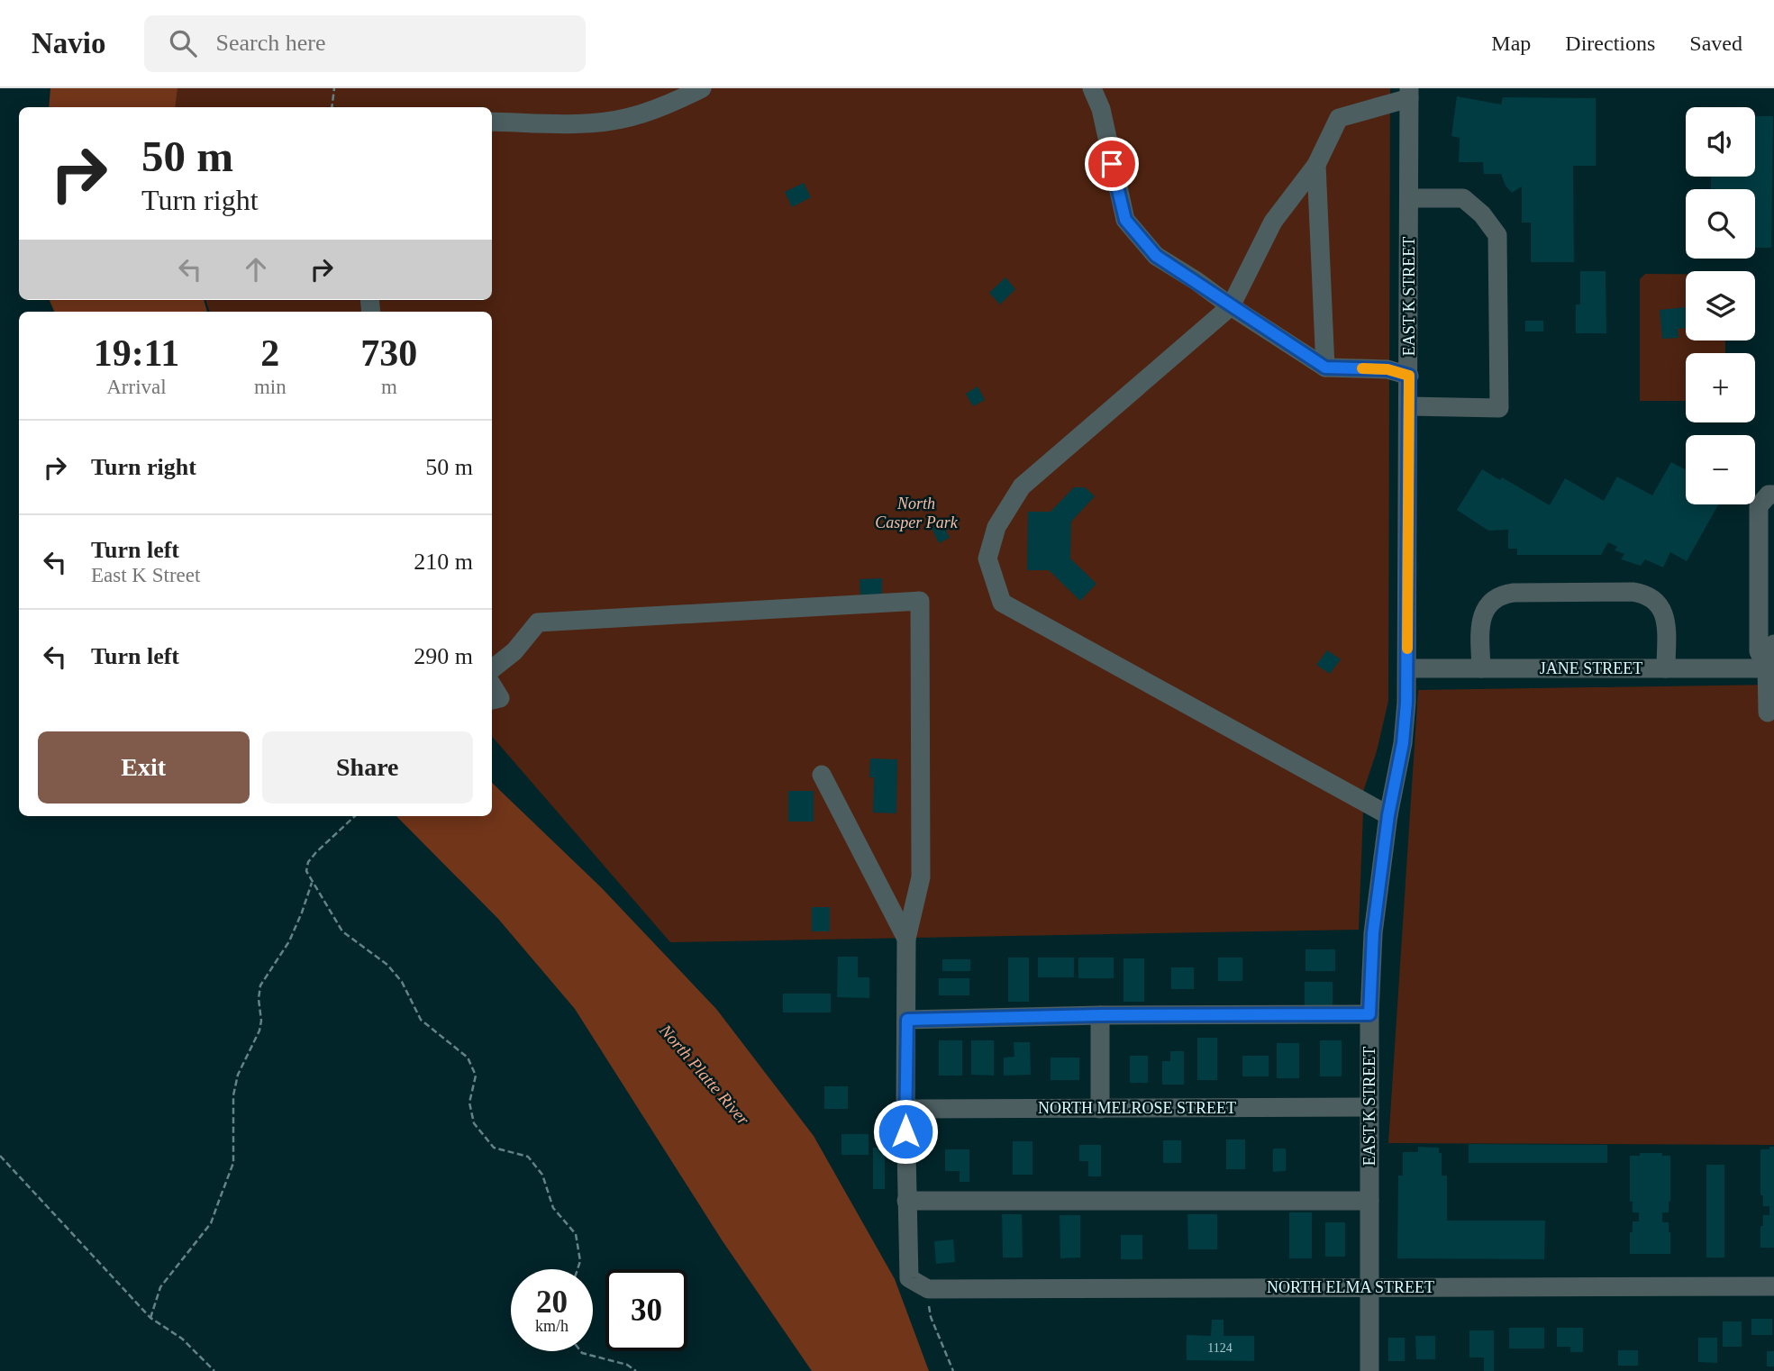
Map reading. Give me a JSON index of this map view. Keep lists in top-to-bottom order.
{
  "streets": {
    "street": [
      "EAST K STREET",
      "JANE STREET",
      "NORTH MELROSE STREET",
      "NORTH ELMA STREET"
    ]
  },
  "crossings": [
    ["EAST K STREET", "JANE STREET"],
    ["EAST K STREET", "NORTH MELROSE STREET"],
    ["EAST K STREET", "NORTH ELMA STREET"]
  ],
  "water": ["North Platte River"],
  "parks": ["North Casper Park"],
  "house_numbers": ["1124"],
  "page": {
    "header": "Navio",
    "search": "Search here",
    "nav": ["Map", "Directions", "Saved"],
    "map_buttons": ["+", "−"],
    "turn": ["50 m", "Turn right"],
    "eta": [
      "19:11",
      "Arrival",
      "2",
      "min",
      "730",
      "m"
    ],
    "list": [
      {
        "name": "Turn right",
        "value": "50 m"
      },
      {
        "name": "Turn left",
        "note": "East K Street",
        "value": "210 m"
      },
      {
        "name": "Turn left",
        "value": "290 m"
      }
    ],
    "buttons": ["Exit", "Share"],
    "speed": "20 km/h",
    "limit": "30"
  }
}
